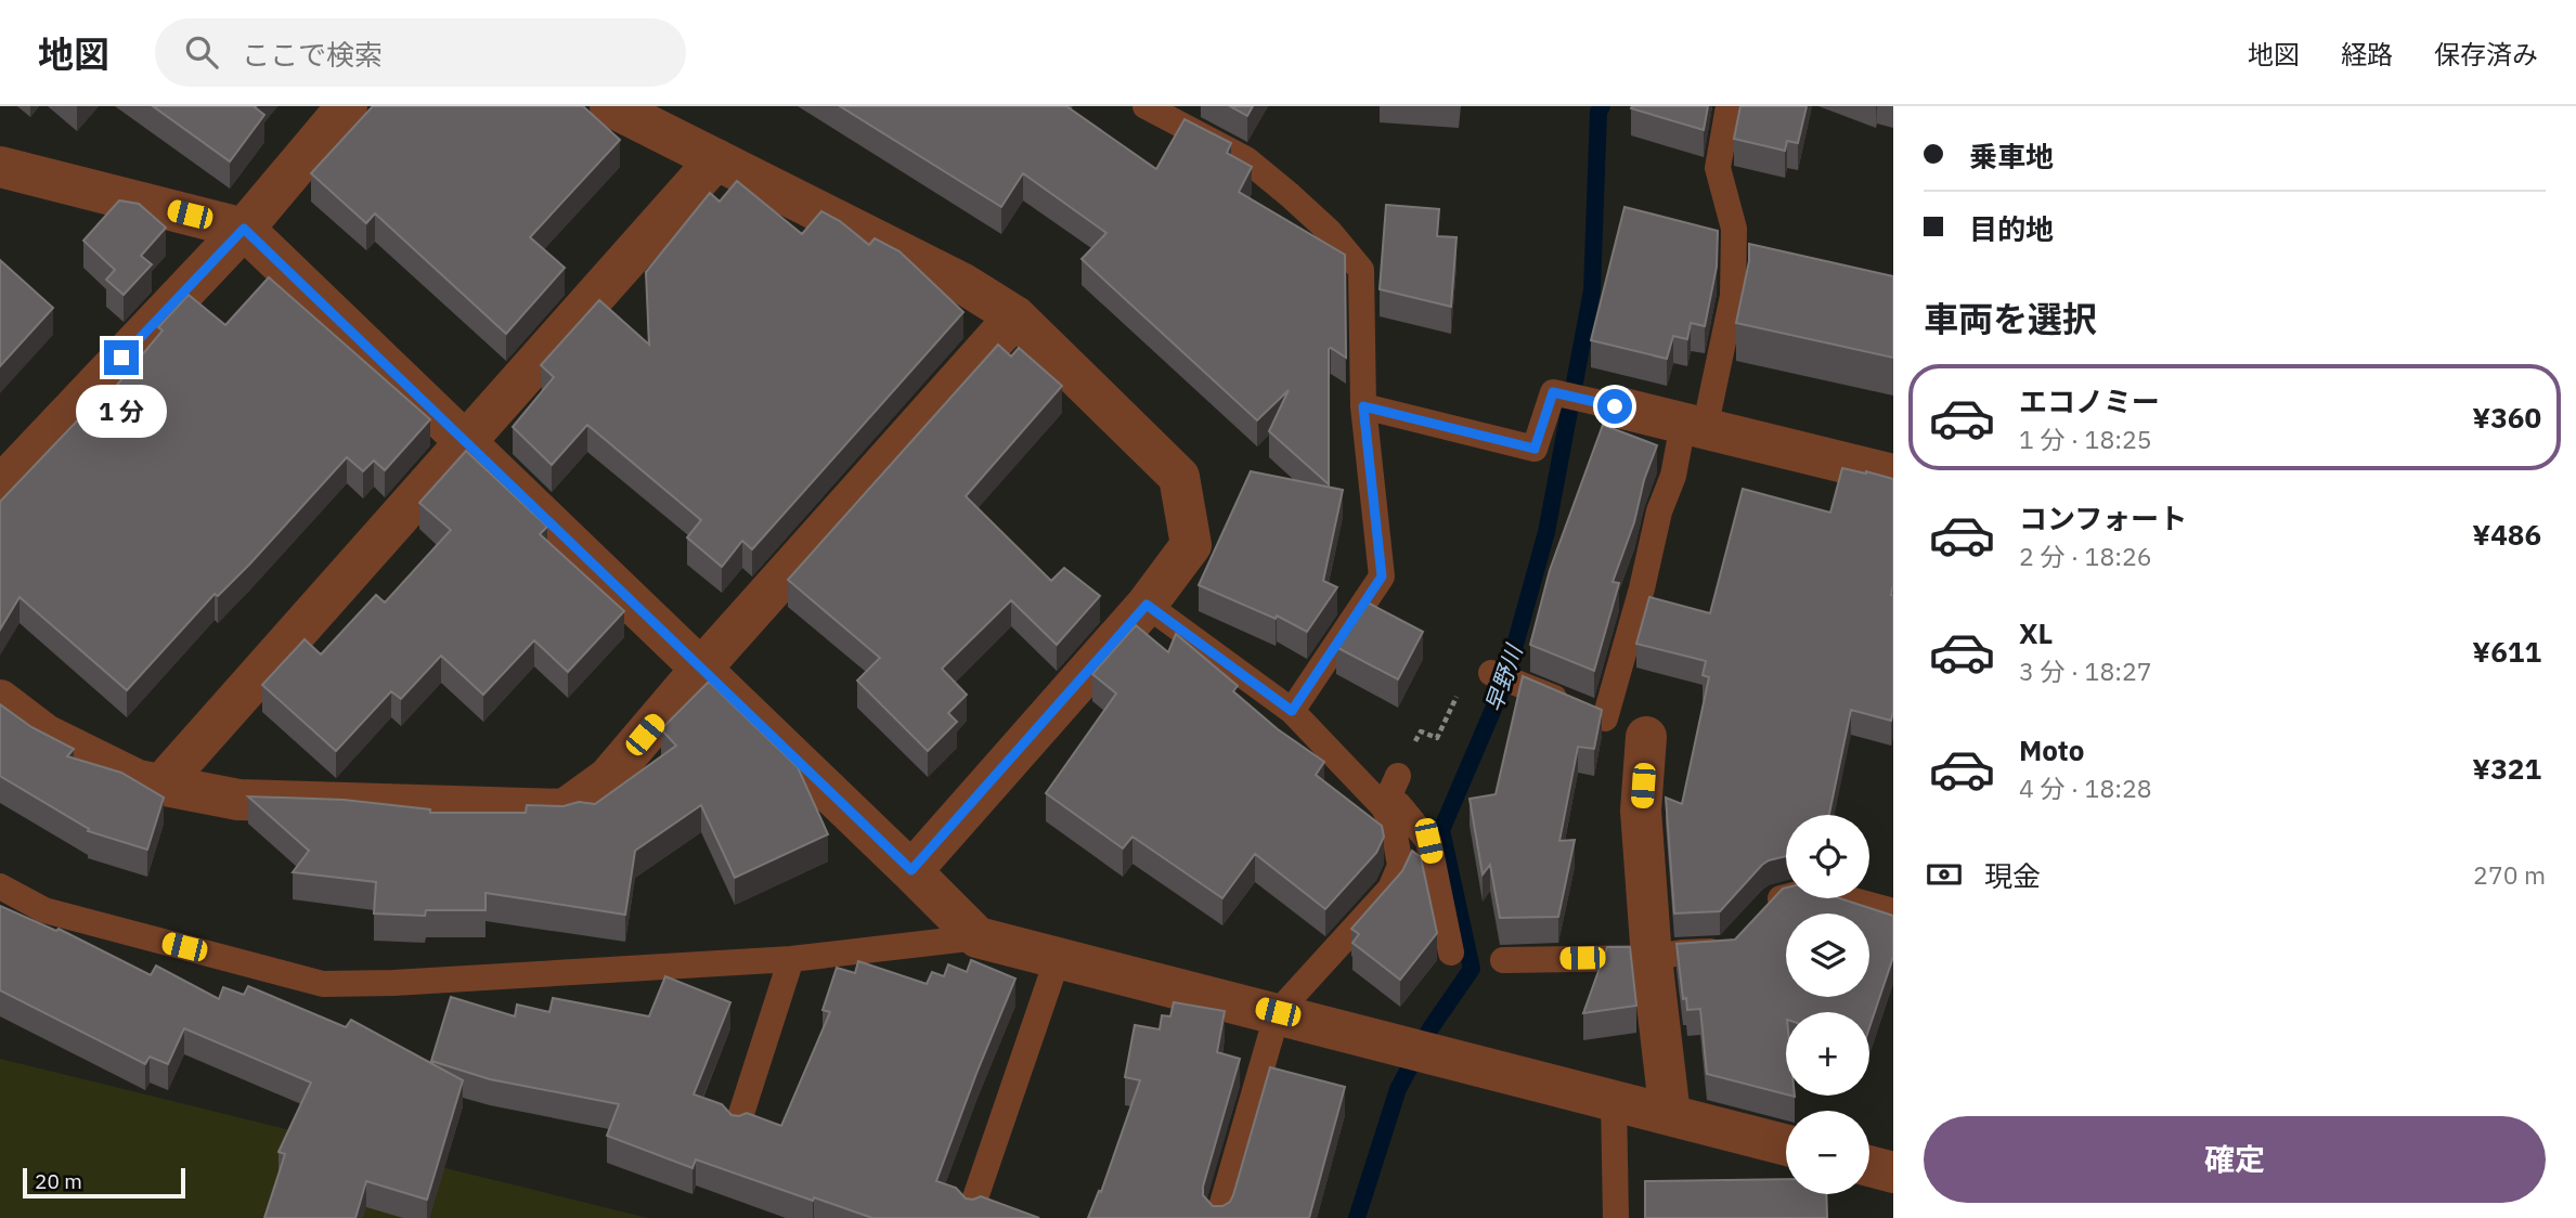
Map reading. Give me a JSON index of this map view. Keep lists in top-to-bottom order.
{
  "water": ["早野川"],
  "scale_bar": "20 m",
  "page": {
    "header": "地図",
    "search": "ここで検索",
    "nav": ["地図", "経路", "保存済み"],
    "banner": ["乗車地", "目的地"],
    "heading": "車両を選択",
    "list": [
      {
        "name": "エコノミー",
        "note": "1 分 · 18:25",
        "value": "¥360"
      },
      {
        "name": "コンフォート",
        "note": "2 分 · 18:26",
        "value": "¥486"
      },
      {
        "name": "XL",
        "note": "3 分 · 18:27",
        "value": "¥611"
      },
      {
        "name": "Moto",
        "note": "4 分 · 18:28",
        "value": "¥321"
      }
    ],
    "bubble": "1 分",
    "map_buttons": ["+", "−"],
    "pay": ["現金", "270 m"],
    "buttons": "確定",
    "scale": "20 m"
  }
}
